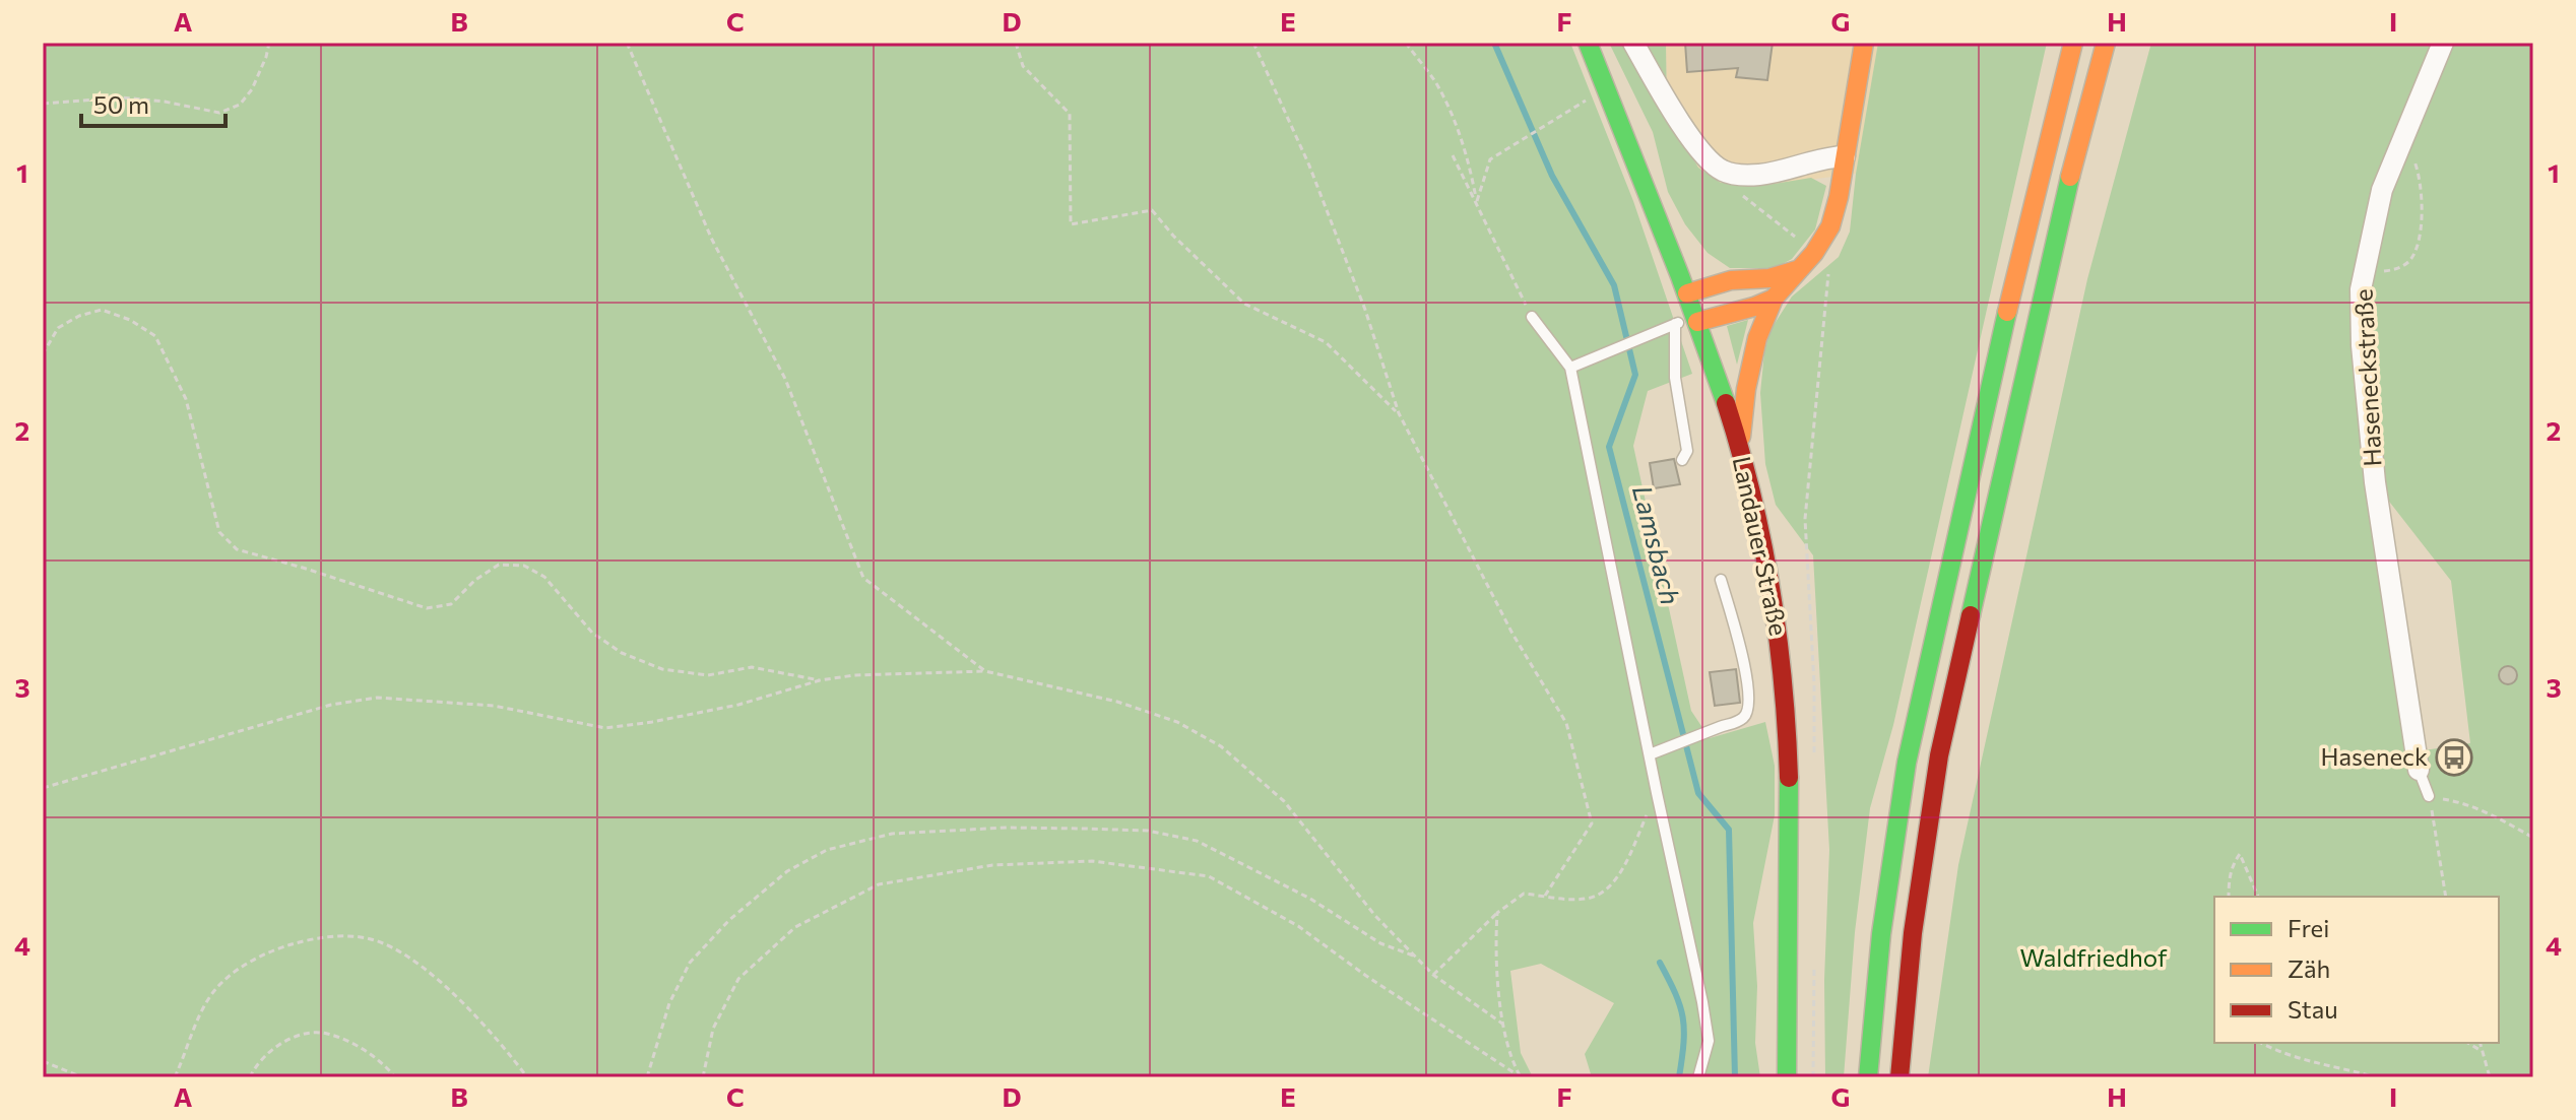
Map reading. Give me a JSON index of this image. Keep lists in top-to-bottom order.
{
  "streets": {
    "main road": ["Landauer Straße"],
    "street": ["Haseneckstraße"]
  },
  "water": ["Lamsbach"],
  "parks": ["Waldfriedhof"],
  "places": {
    "bus stop": ["Haseneck"]
  },
  "legend": ["Frei", "Zäh", "Stau"],
  "scale_bar": "50 m",
  "grid": {
    "columns": [
      "A",
      "B",
      "C",
      "D",
      "E",
      "F",
      "G",
      "H",
      "I"
    ],
    "rows": [
      "1",
      "2",
      "3",
      "4"
    ]
  }
}
